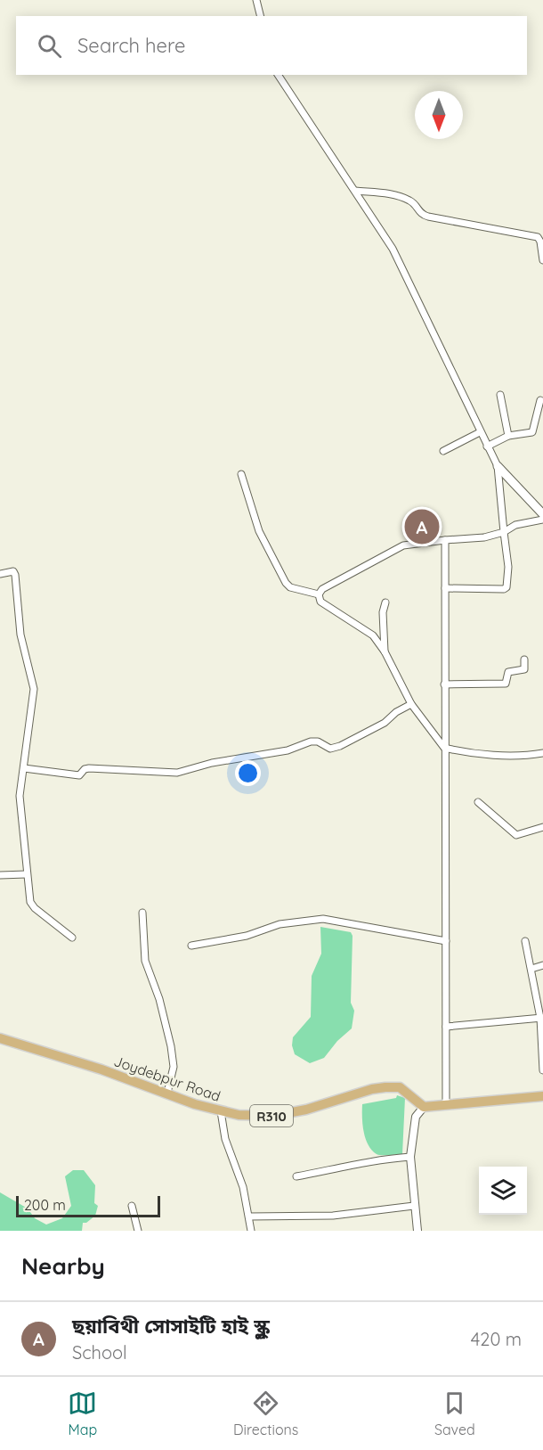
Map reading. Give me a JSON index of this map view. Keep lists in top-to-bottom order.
{
  "streets": {
    "main road": ["Joydebpur Road", "R310"]
  },
  "scale_bar": "200 m",
  "north": "bottom",
  "page": {
    "search": "Search here",
    "pins": "A",
    "scale": "200 m",
    "heading": "Nearby",
    "list": [
      {
        "mark": "A",
        "name": "ছয়াবিথী সোসাইটি হাই স্কুল",
        "note": "School",
        "value": "420 m"
      }
    ],
    "nav": ["Map", "Directions", "Saved"]
  }
}
